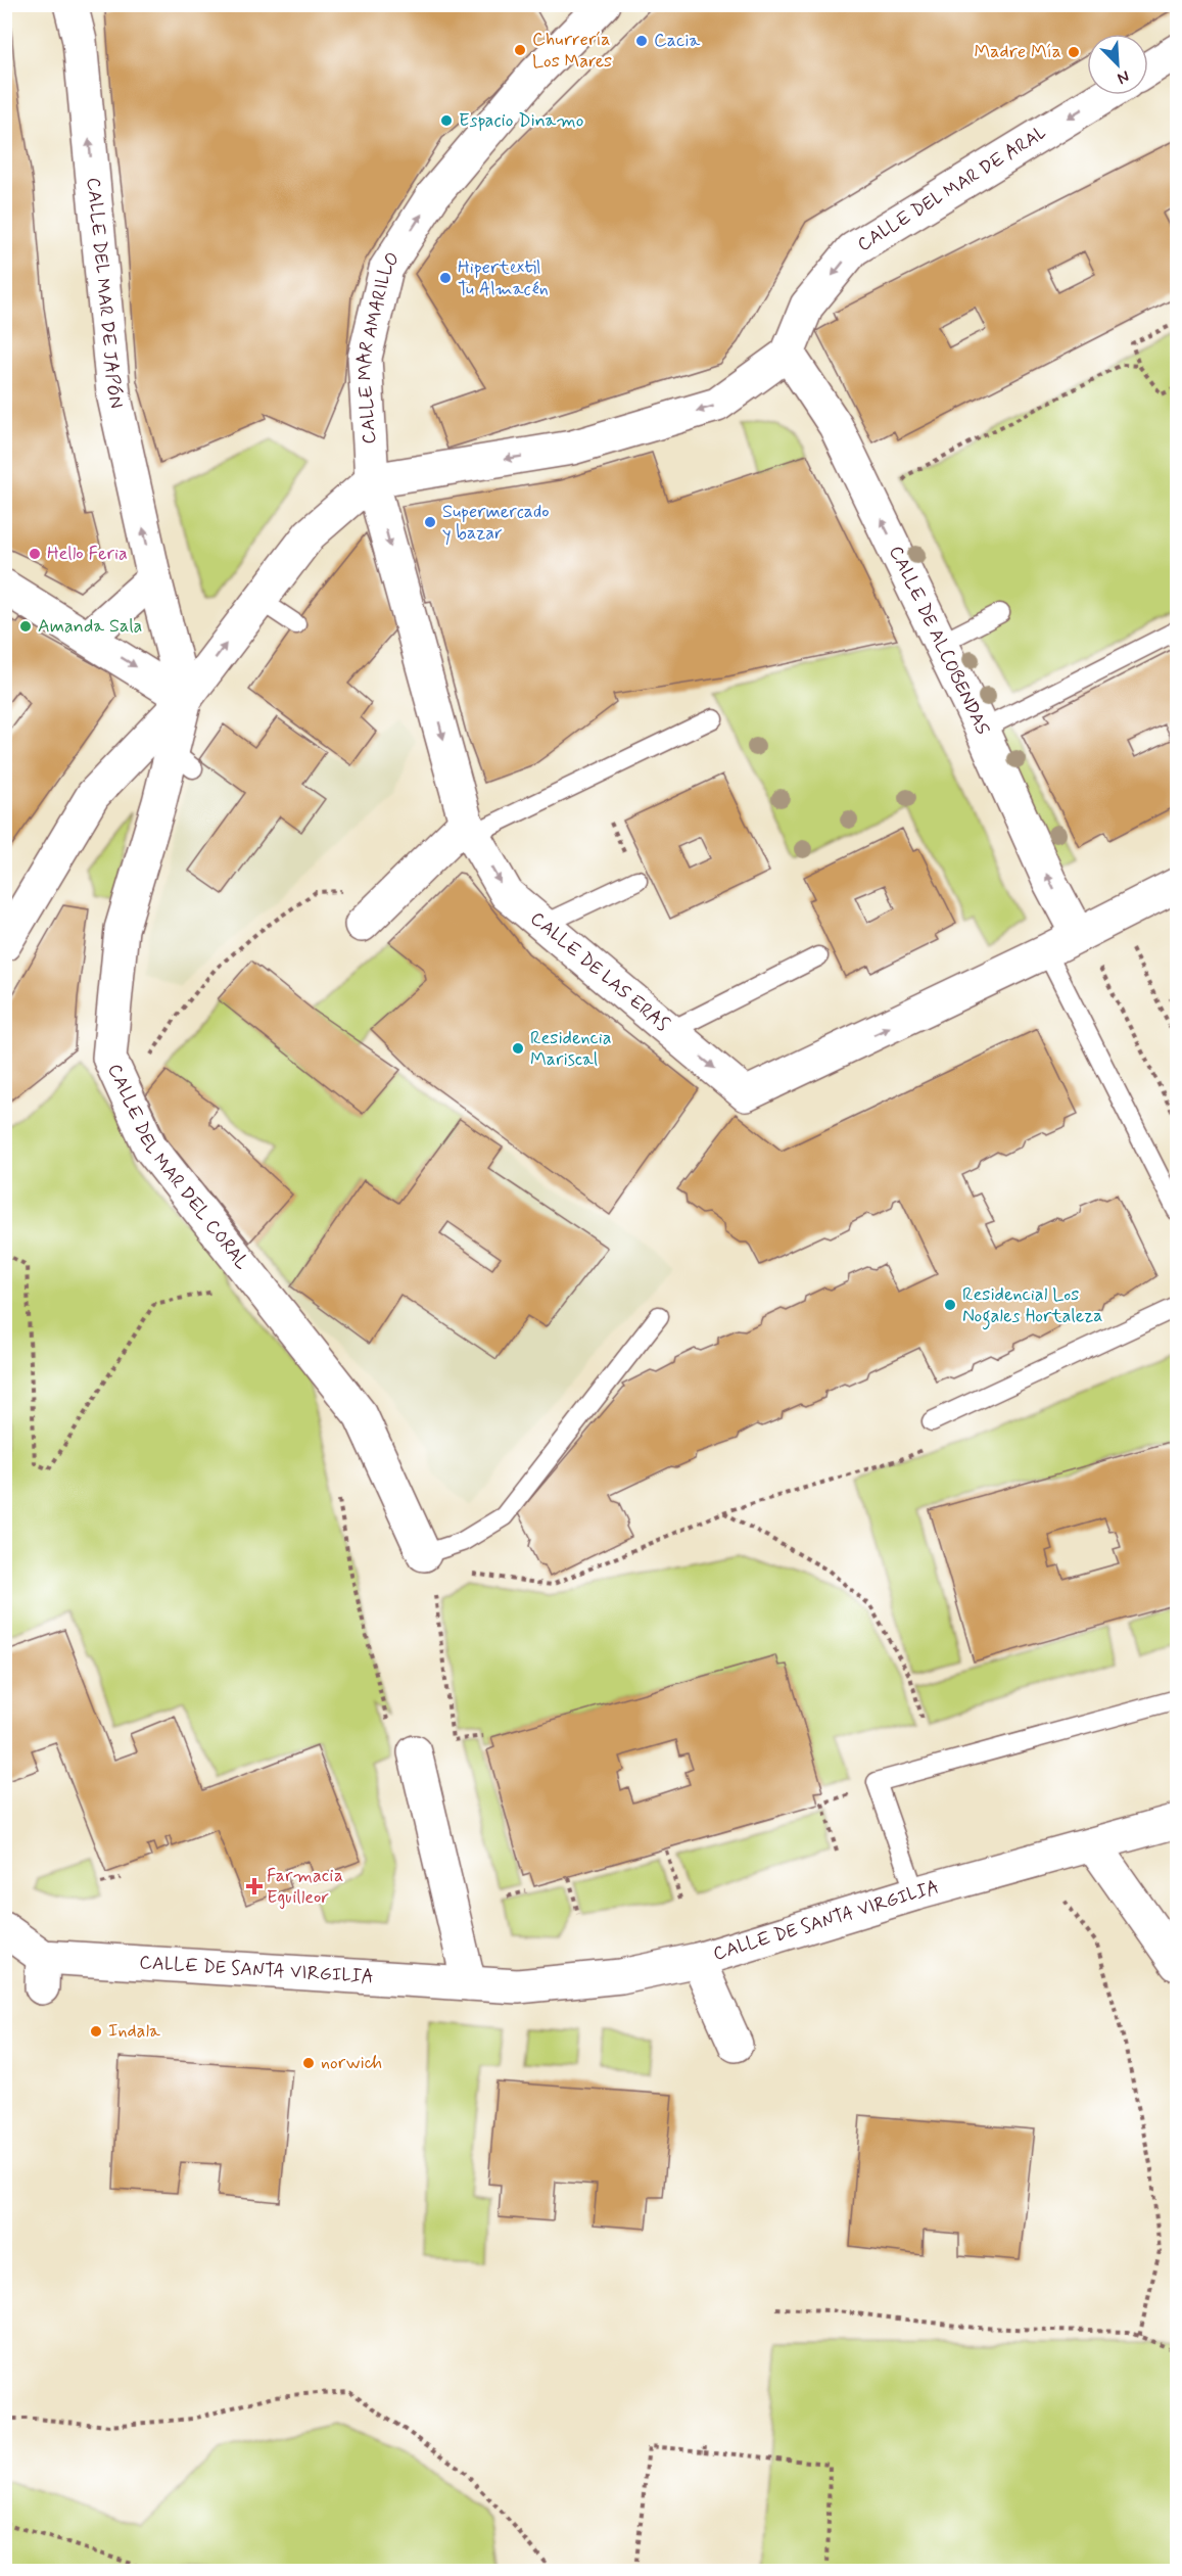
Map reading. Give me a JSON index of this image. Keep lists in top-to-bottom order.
{
  "streets": {
    "street": [
      "CALLE DEL MAR DE ARAL",
      "CALLE DEL MAR DE JAPÓN",
      "CALLE MAR AMARILLO",
      "CALLE DE ALCOBENDAS",
      "CALLE DE LAS ERAS",
      "CALLE DEL MAR DEL CORAL",
      "CALLE DE SANTA VIRGILIA"
    ]
  },
  "crossings": [
    ["CALLE DEL MAR DE ARAL", "CALLE DE ALCOBENDAS"],
    ["CALLE DEL MAR DE JAPÓN", "CALLE DEL MAR DEL CORAL"],
    ["CALLE MAR AMARILLO", "CALLE DE LAS ERAS"],
    ["CALLE DE ALCOBENDAS", "CALLE DE LAS ERAS"]
  ],
  "one_way": [
    "CALLE DEL MAR DE ARAL",
    "CALLE DEL MAR DE JAPÓN",
    "CALLE MAR AMARILLO",
    "CALLE DE ALCOBENDAS"
  ],
  "places": {
    "other": [
      "Cacia",
      "Churrería Los Mares",
      "Madre Mía",
      "Espacio Dinamo",
      "Hipertextil Tu Almacén",
      "Supermercado y bazar",
      "Hello Feria",
      "Amanda Sala",
      "Residencia Mariscal",
      "Residencial Los Nogales Hortaleza",
      "Indala",
      "norwich"
    ],
    "health": ["Farmacia Eguilleor"]
  },
  "north": "bottom right"
}
